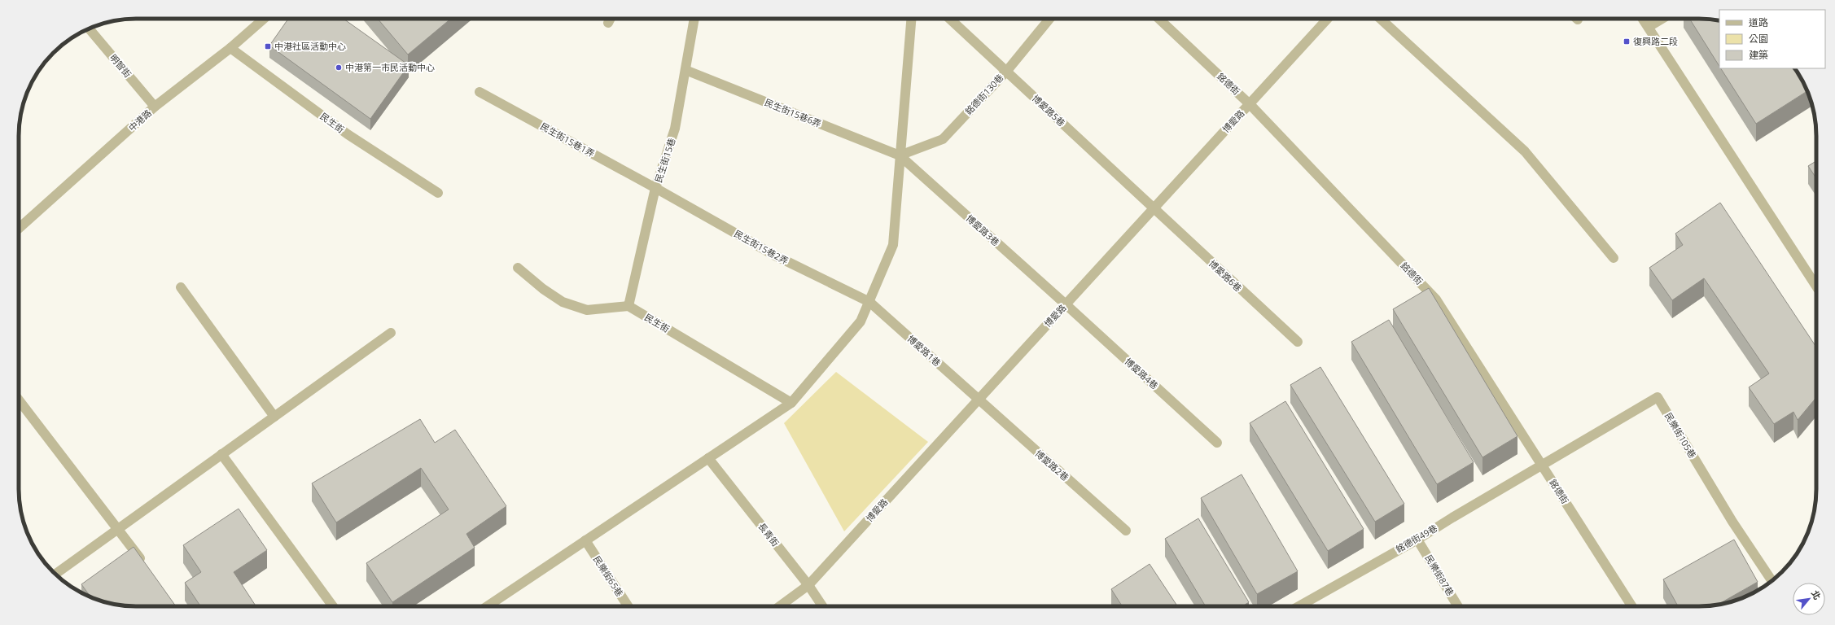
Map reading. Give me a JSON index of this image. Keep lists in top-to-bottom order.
{
  "streets": {
    "street": [
      "明智街",
      "銘德街",
      "銘德街130巷",
      "博愛路5巷",
      "民生街15巷6弄",
      "中港路",
      "博愛路",
      "民生街",
      "民生街15巷1弄",
      "民生街15巷",
      "博愛路3巷",
      "民生街15巷2弄",
      "博愛路6巷",
      "博愛路1巷",
      "博愛路4巷",
      "民樂街105巷",
      "博愛路2巷",
      "長青街",
      "銘德街49巷",
      "民樂街87巷",
      "民樂街65巷"
    ]
  },
  "crossings": [
    ["明智街", "中港路"],
    ["銘德街", "博愛路"],
    ["銘德街", "民樂街105巷"],
    ["銘德街", "銘德街49巷"],
    ["銘德街130巷", "博愛路5巷"],
    ["銘德街130巷", "民生街15巷6弄"],
    ["銘德街130巷", "博愛路3巷"],
    ["博愛路5巷", "博愛路"],
    ["博愛路5巷", "博愛路6巷"],
    ["民生街15巷6弄", "民生街15巷"],
    ["民生街15巷6弄", "博愛路3巷"],
    ["中港路", "民生街"],
    ["博愛路", "博愛路3巷"],
    ["博愛路", "博愛路6巷"],
    ["博愛路", "博愛路1巷"],
    ["博愛路", "博愛路4巷"],
    ["博愛路", "博愛路2巷"],
    ["博愛路", "長青街"],
    ["民生街", "民生街15巷"],
    ["民生街15巷1弄", "民生街15巷"],
    ["民生街15巷1弄", "民生街15巷2弄"],
    ["民生街15巷", "民生街15巷2弄"],
    ["博愛路3巷", "博愛路4巷"],
    ["民生街15巷2弄", "博愛路1巷"],
    ["博愛路1巷", "博愛路2巷"],
    ["民樂街105巷", "銘德街49巷"],
    ["銘德街49巷", "民樂街87巷"]
  ],
  "places": {
    "transit": ["復興路二段", "中港社區活動中心"],
    "other": ["中港第一市民活動中心"]
  },
  "legend": ["道路", "公園", "建築"],
  "north": "top right"
}
